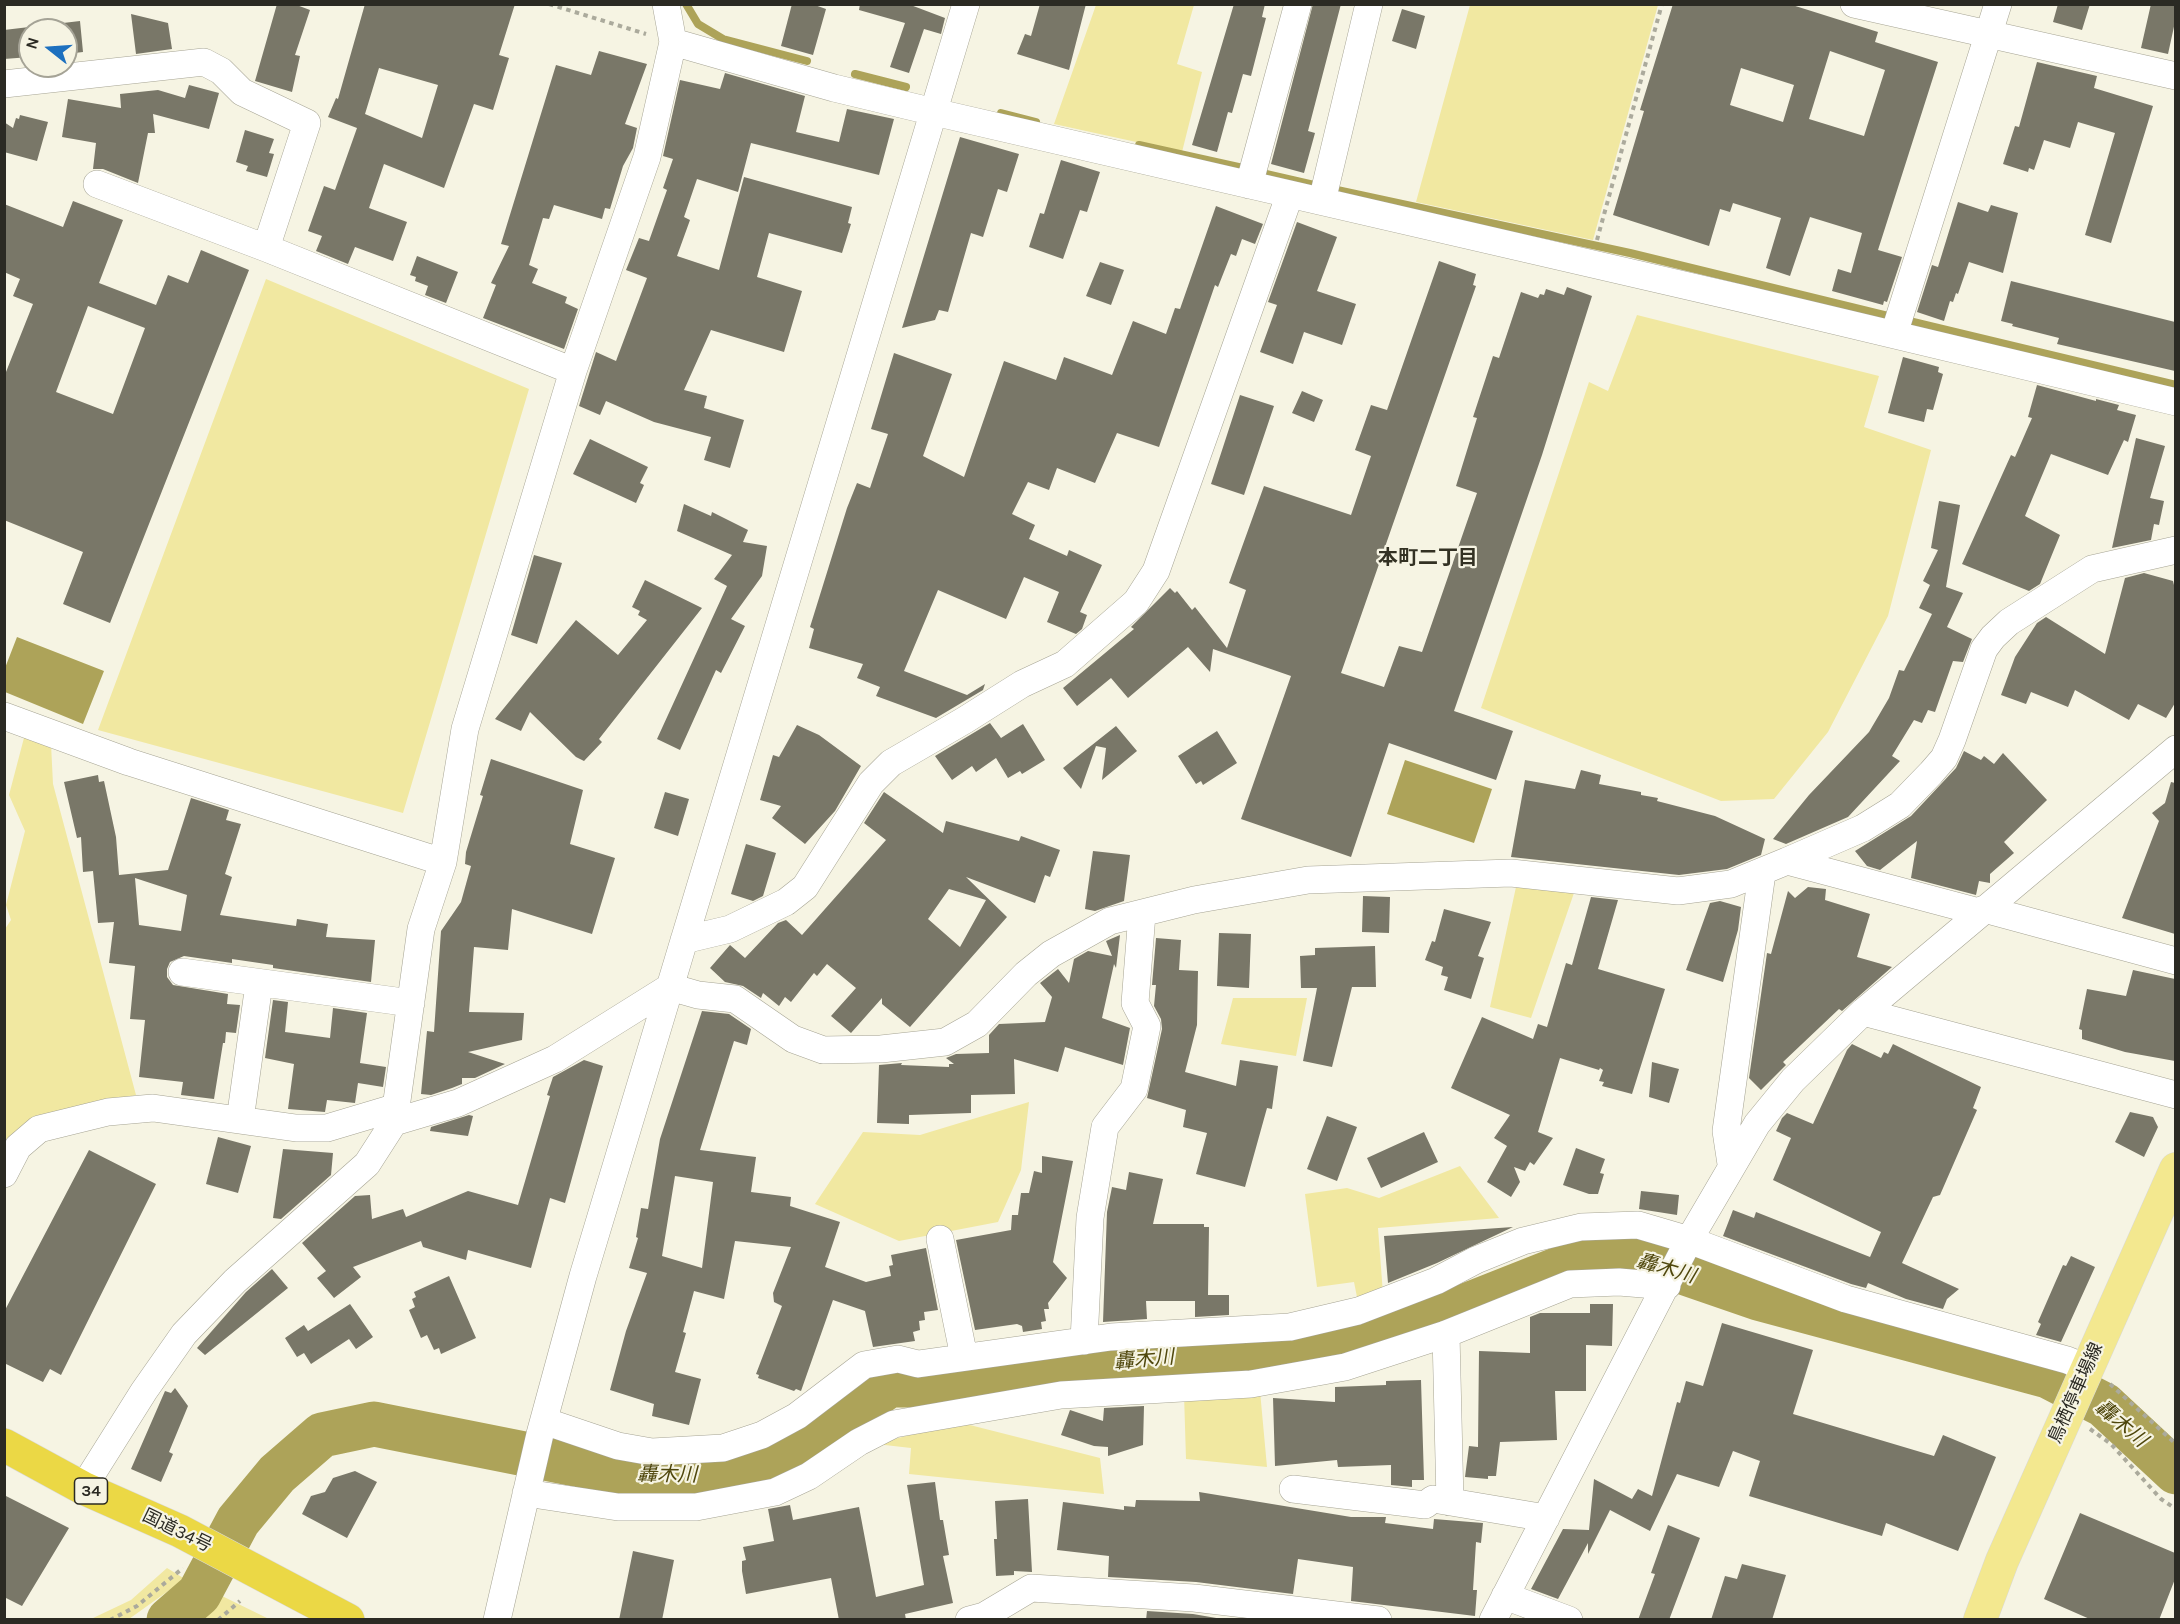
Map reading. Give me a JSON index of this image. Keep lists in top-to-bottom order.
{
  "streets": {
    "highway": ["34", "国道34号"],
    "main road": ["鳥栖停車場線"]
  },
  "districts": ["本町二丁目"],
  "water": ["轟木川"],
  "north": "left"
}
